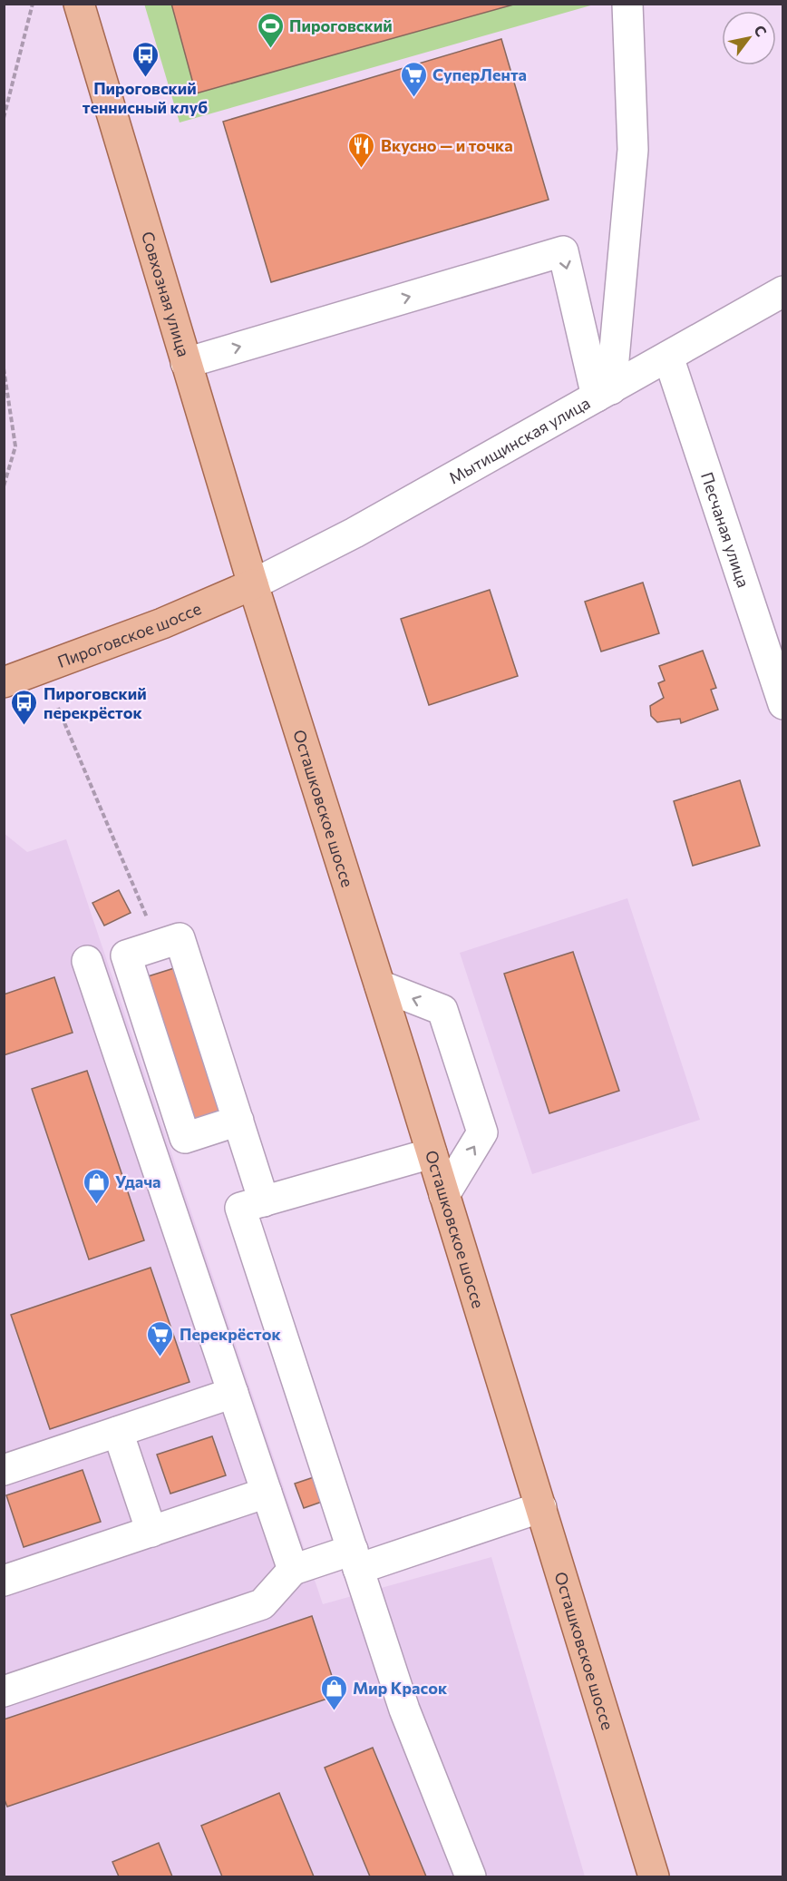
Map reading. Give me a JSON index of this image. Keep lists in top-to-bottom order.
{
  "streets": {
    "main road": ["Совхозная улица", "Пироговское шоссе", "Осташковское шоссе"],
    "street": ["Мытищинская улица", "Песчаная улица"]
  },
  "crossings": [
    ["Совхозная улица", "Мытищинская улица"],
    ["Совхозная улица", "Пироговское шоссе"],
    ["Совхозная улица", "Осташковское шоссе"],
    ["Мытищинская улица", "Песчаная улица"],
    ["Мытищинская улица", "Пироговское шоссе"],
    ["Мытищинская улица", "Осташковское шоссе"],
    ["Пироговское шоссе", "Осташковское шоссе"]
  ],
  "places": {
    "sports": ["Пироговский"],
    "bus stop": ["Пироговский теннисный клуб", "Пироговский перекрёсток"],
    "supermarket": ["СуперЛента", "Перекрёсток"],
    "restaurant": ["Вкусно — и точка"],
    "shop": ["Удача", "Мир Красок"]
  },
  "north": "top right"
}
